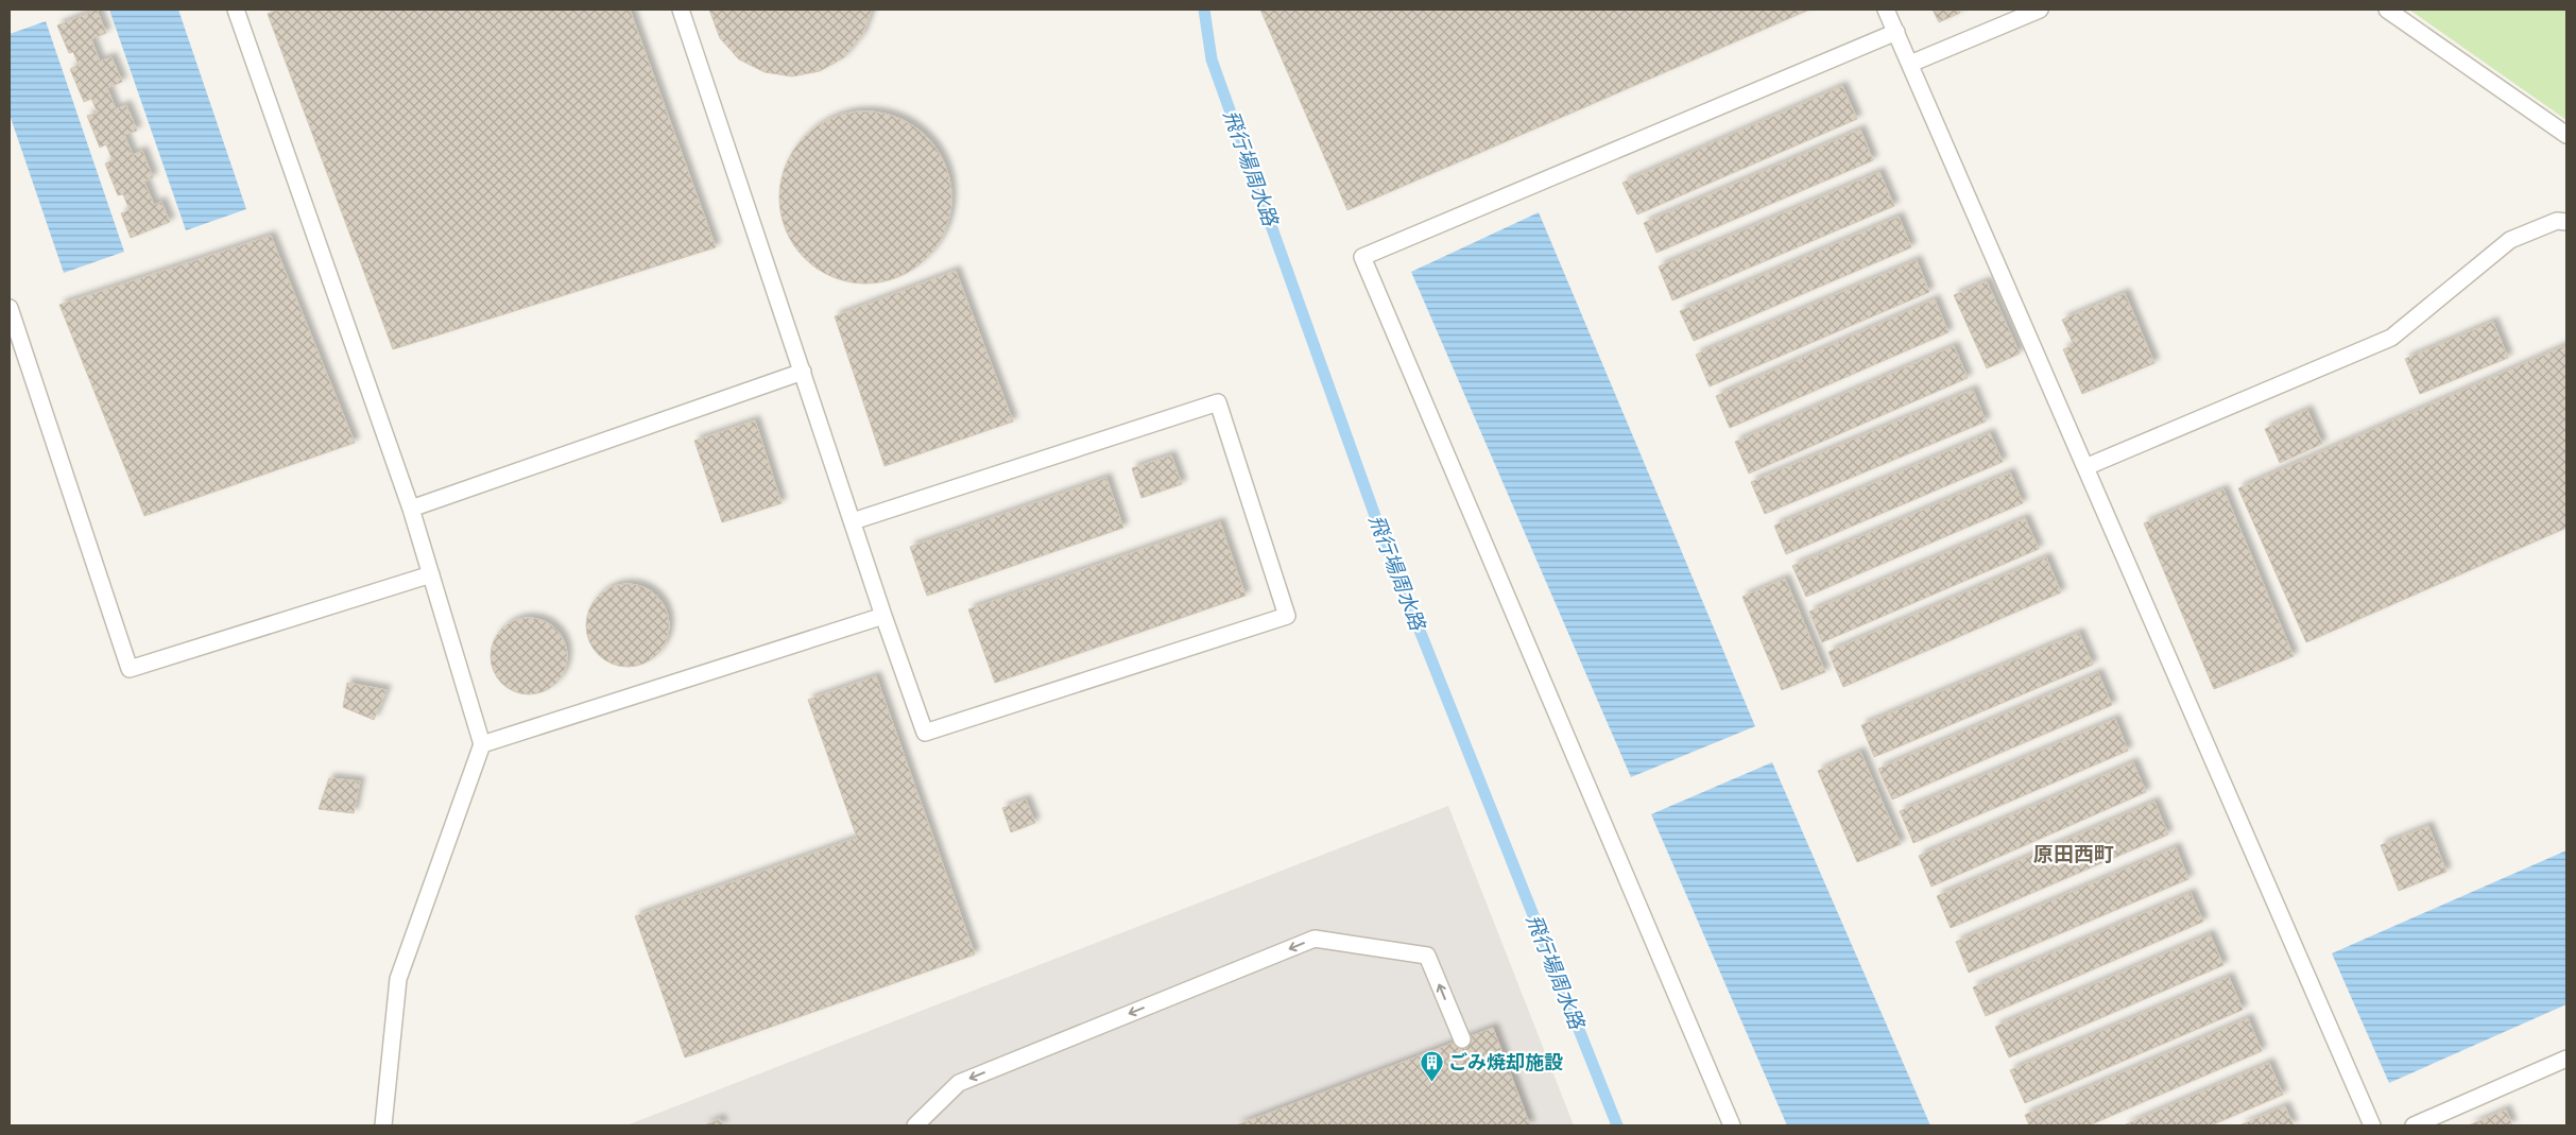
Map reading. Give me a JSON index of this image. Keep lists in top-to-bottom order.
{
  "districts": ["原田西町"],
  "water": ["飛行場周水路"],
  "places": {
    "building": ["ごみ焼却施設"]
  }
}
